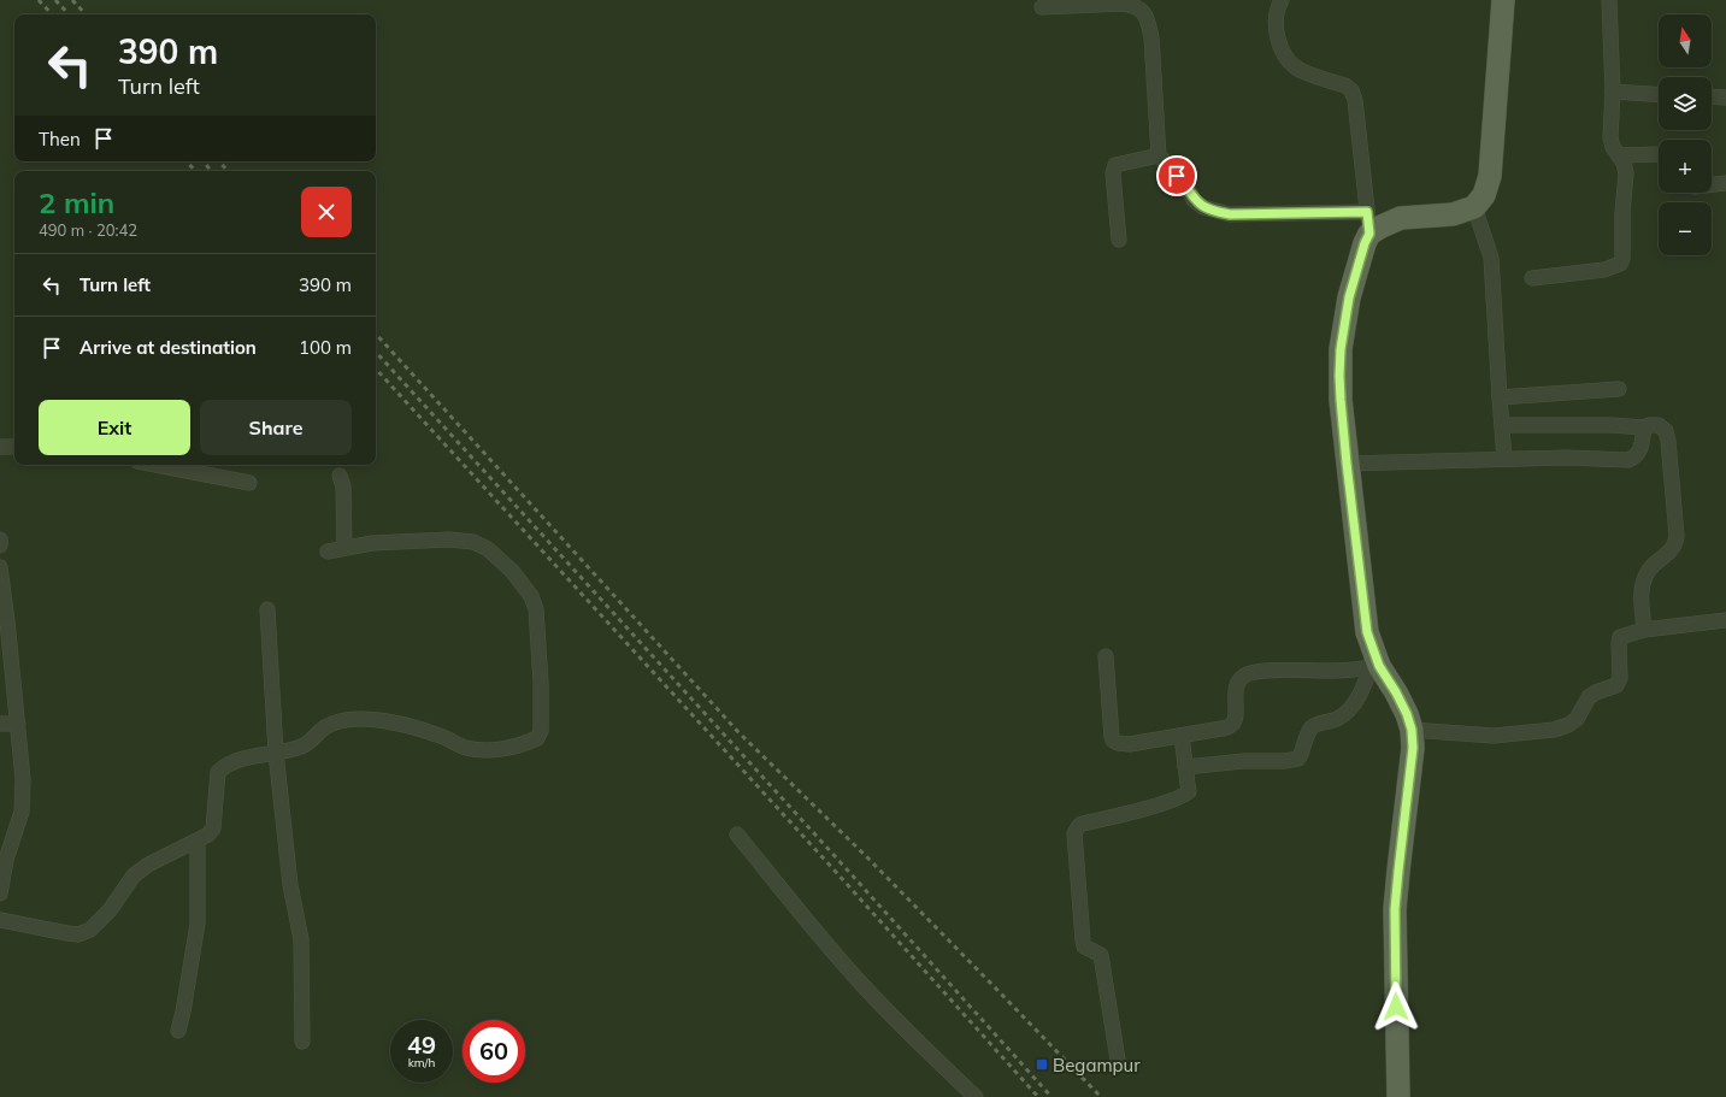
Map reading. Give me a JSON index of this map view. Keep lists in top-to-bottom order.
{
  "places": {
    "transit": ["Begampur"]
  },
  "north": "top",
  "page": {
    "map_buttons": ["+", "−"],
    "turn": ["390 m", "Turn left"],
    "then": "Then",
    "heading": ["2 min", "490 m · 20:42"],
    "list": [
      {
        "name": "Turn left",
        "value": "390 m"
      },
      {
        "name": "Arrive at destination",
        "value": "100 m"
      }
    ],
    "buttons": ["Exit", "Share"],
    "speed": "49 km/h",
    "limit": "60"
  }
}
